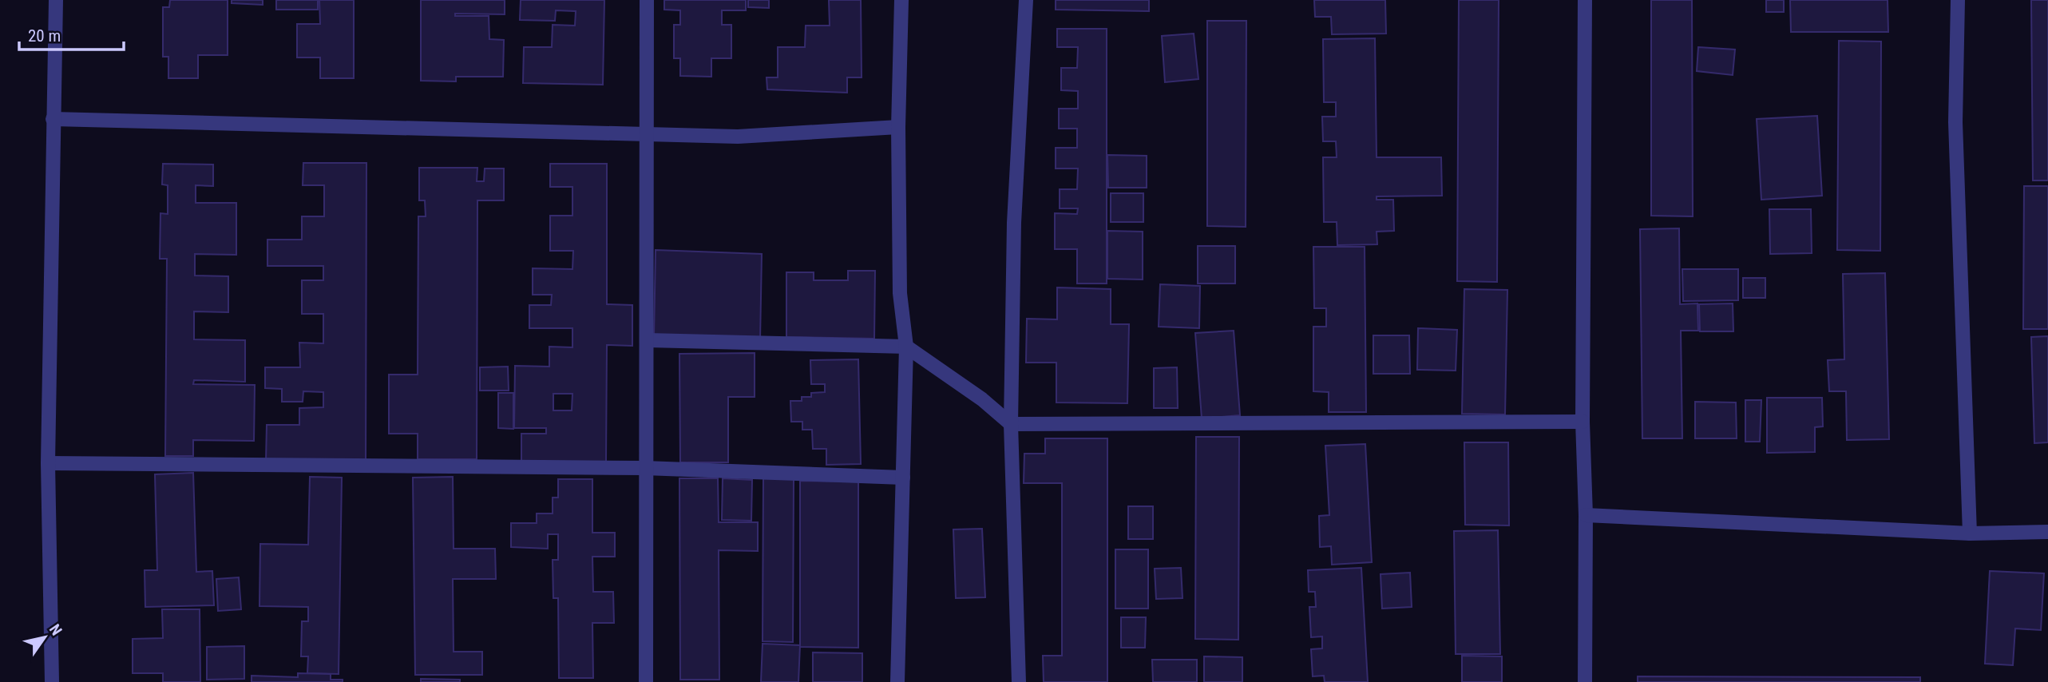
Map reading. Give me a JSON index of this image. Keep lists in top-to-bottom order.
{
  "scale_bar": "20 m",
  "north": "top right"
}
